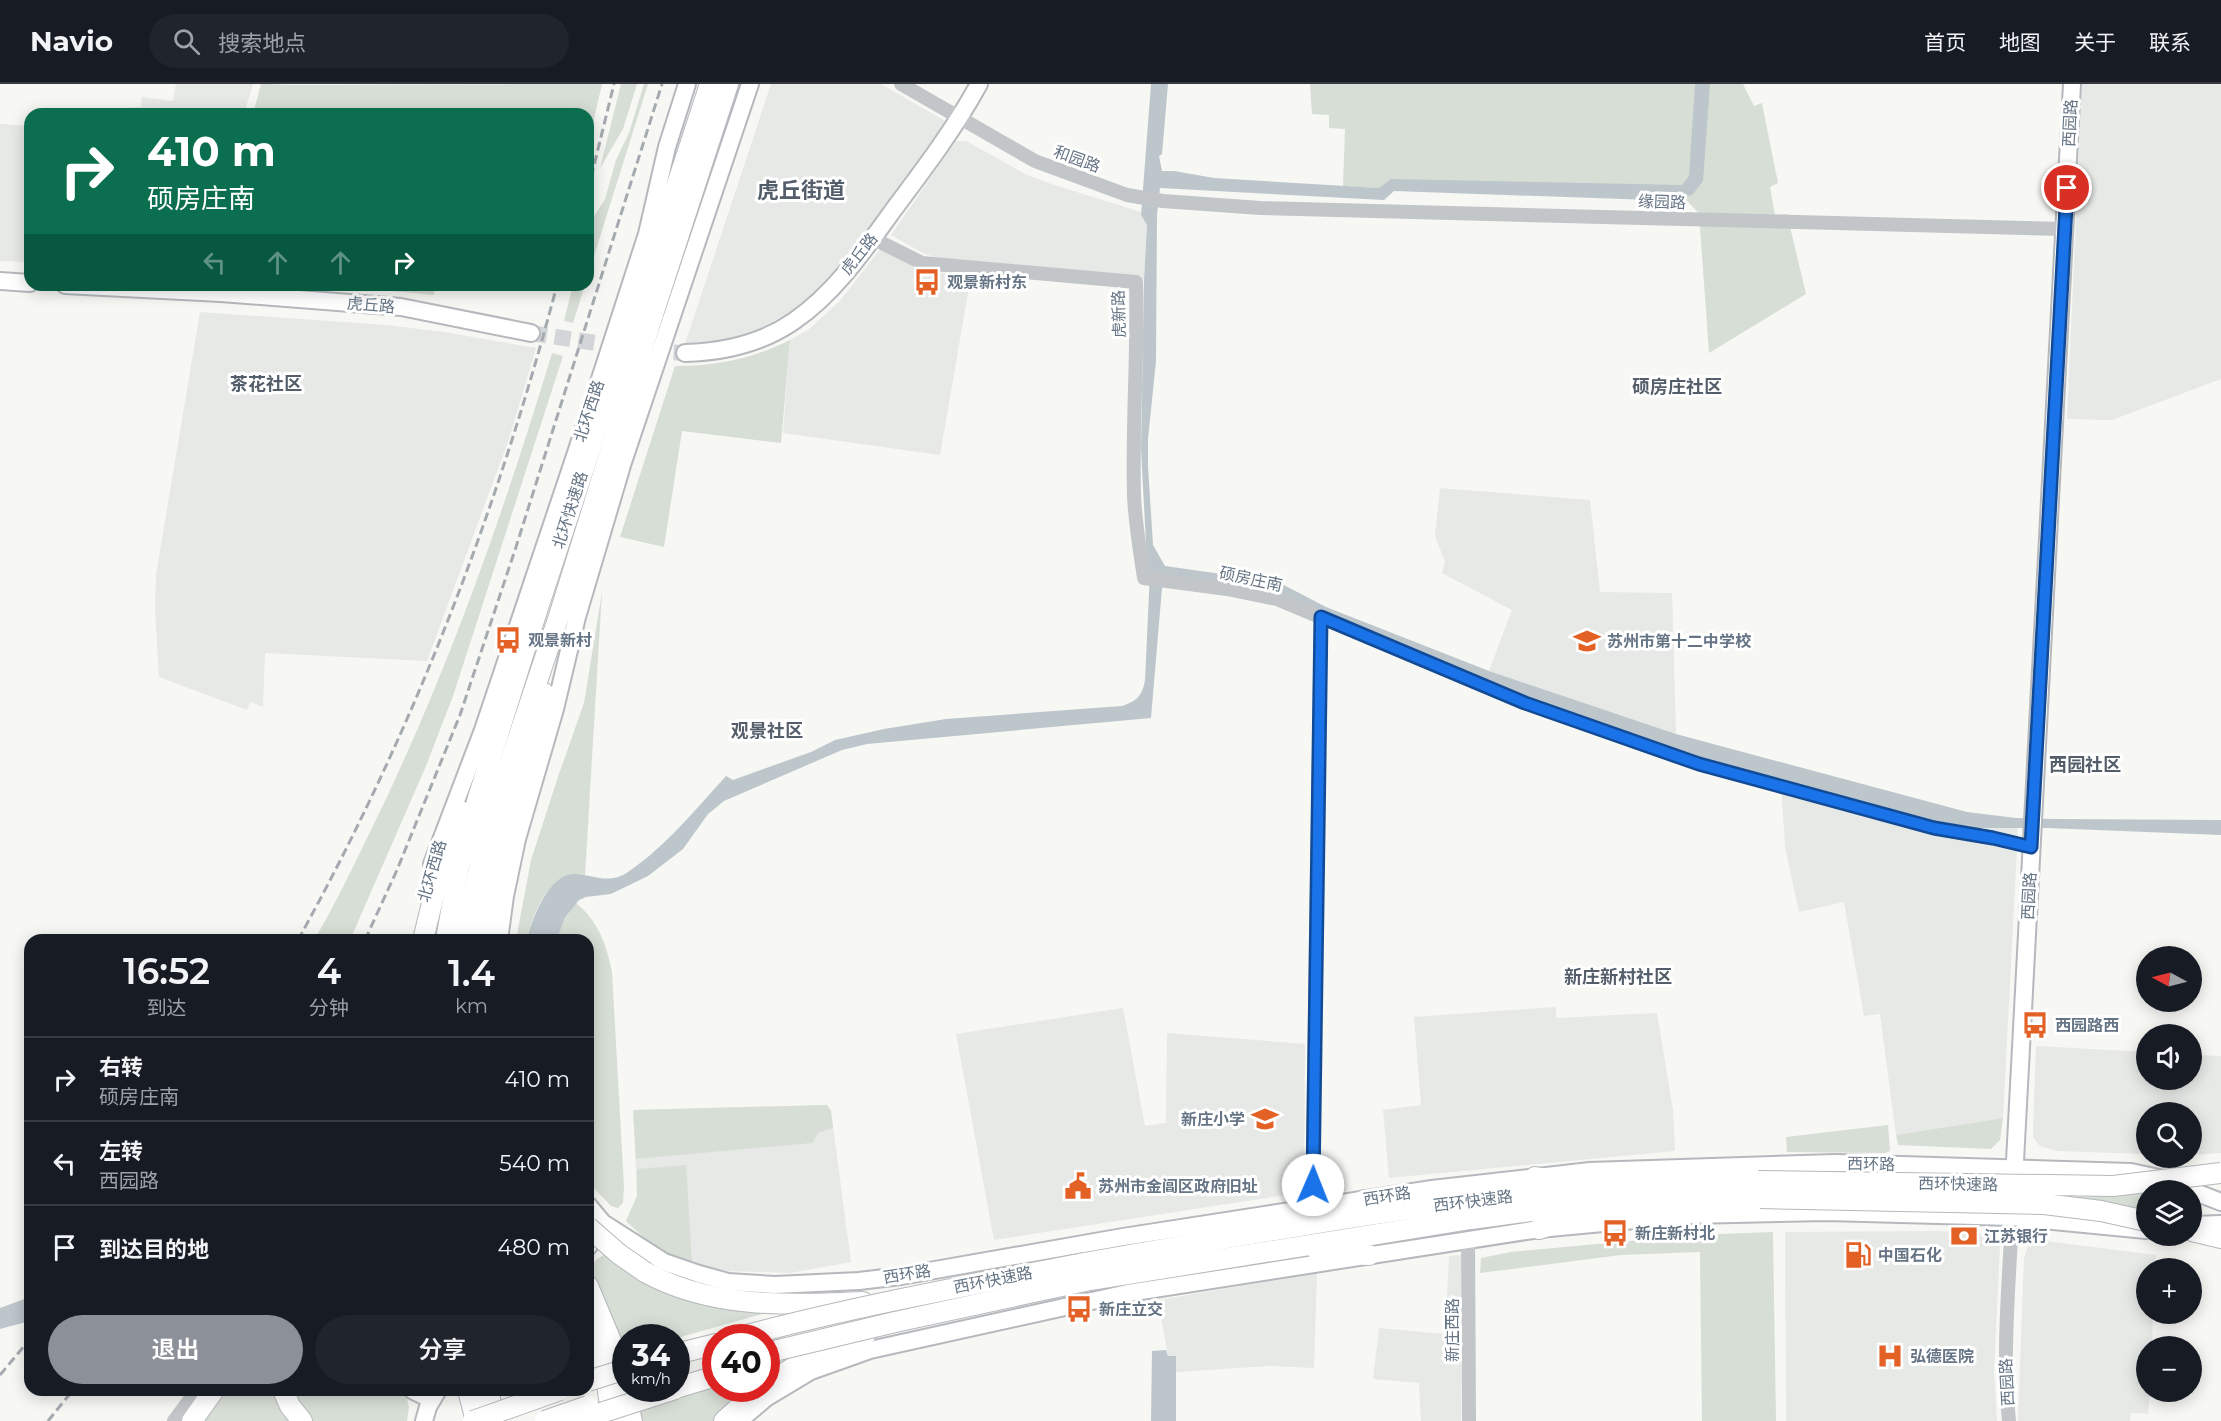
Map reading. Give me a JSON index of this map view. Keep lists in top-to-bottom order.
{
  "streets": {
    "highway": ["北环快速路", "西环快速路"],
    "main road": [
      "西园路",
      "虎丘路",
      "北环西路",
      "西环路"
    ],
    "street": [
      "和园路",
      "缘园路",
      "虎新路",
      "硕房庄南",
      "新庄西路"
    ]
  },
  "crossings": [
    ["西园路", "缘园路"],
    ["西园路", "硕房庄南"],
    ["西园路", "西环路"],
    ["和园路", "缘园路"],
    ["和园路", "虎丘路"],
    ["虎丘路", "虎新路"],
    ["虎新路", "硕房庄南"]
  ],
  "districts": [
    "虎丘街道",
    "茶花社区",
    "硕房庄社区",
    "观景社区",
    "西园社区",
    "新庄新村社区"
  ],
  "places": {
    "bus stop": [
      "观景新村东",
      "观景新村",
      "西园路西",
      "新庄新村北",
      "新庄立交"
    ],
    "school or university": ["苏州市第十二中学校", "新庄小学"],
    "public building": ["苏州市金阊区政府旧址"],
    "bank": ["江苏银行"],
    "fuel station": ["中国石化"],
    "hospital": ["弘德医院"]
  },
  "north": "left",
  "page": {
    "header": "Navio",
    "search": "搜索地点",
    "nav": [
      "首页",
      "地图",
      "关于",
      "联系"
    ],
    "turn": ["410 m", "硕房庄南"],
    "eta": [
      "16:52",
      "到达",
      "4",
      "分钟",
      "1.4",
      "km"
    ],
    "map_buttons": ["+", "−"],
    "list": [
      {
        "name": "右转",
        "note": "硕房庄南",
        "value": "410 m"
      },
      {
        "name": "左转",
        "note": "西园路",
        "value": "540 m"
      },
      {
        "name": "到达目的地",
        "value": "480 m"
      }
    ],
    "buttons": ["退出", "分享"],
    "speed": "34 km/h",
    "limit": "40"
  }
}
